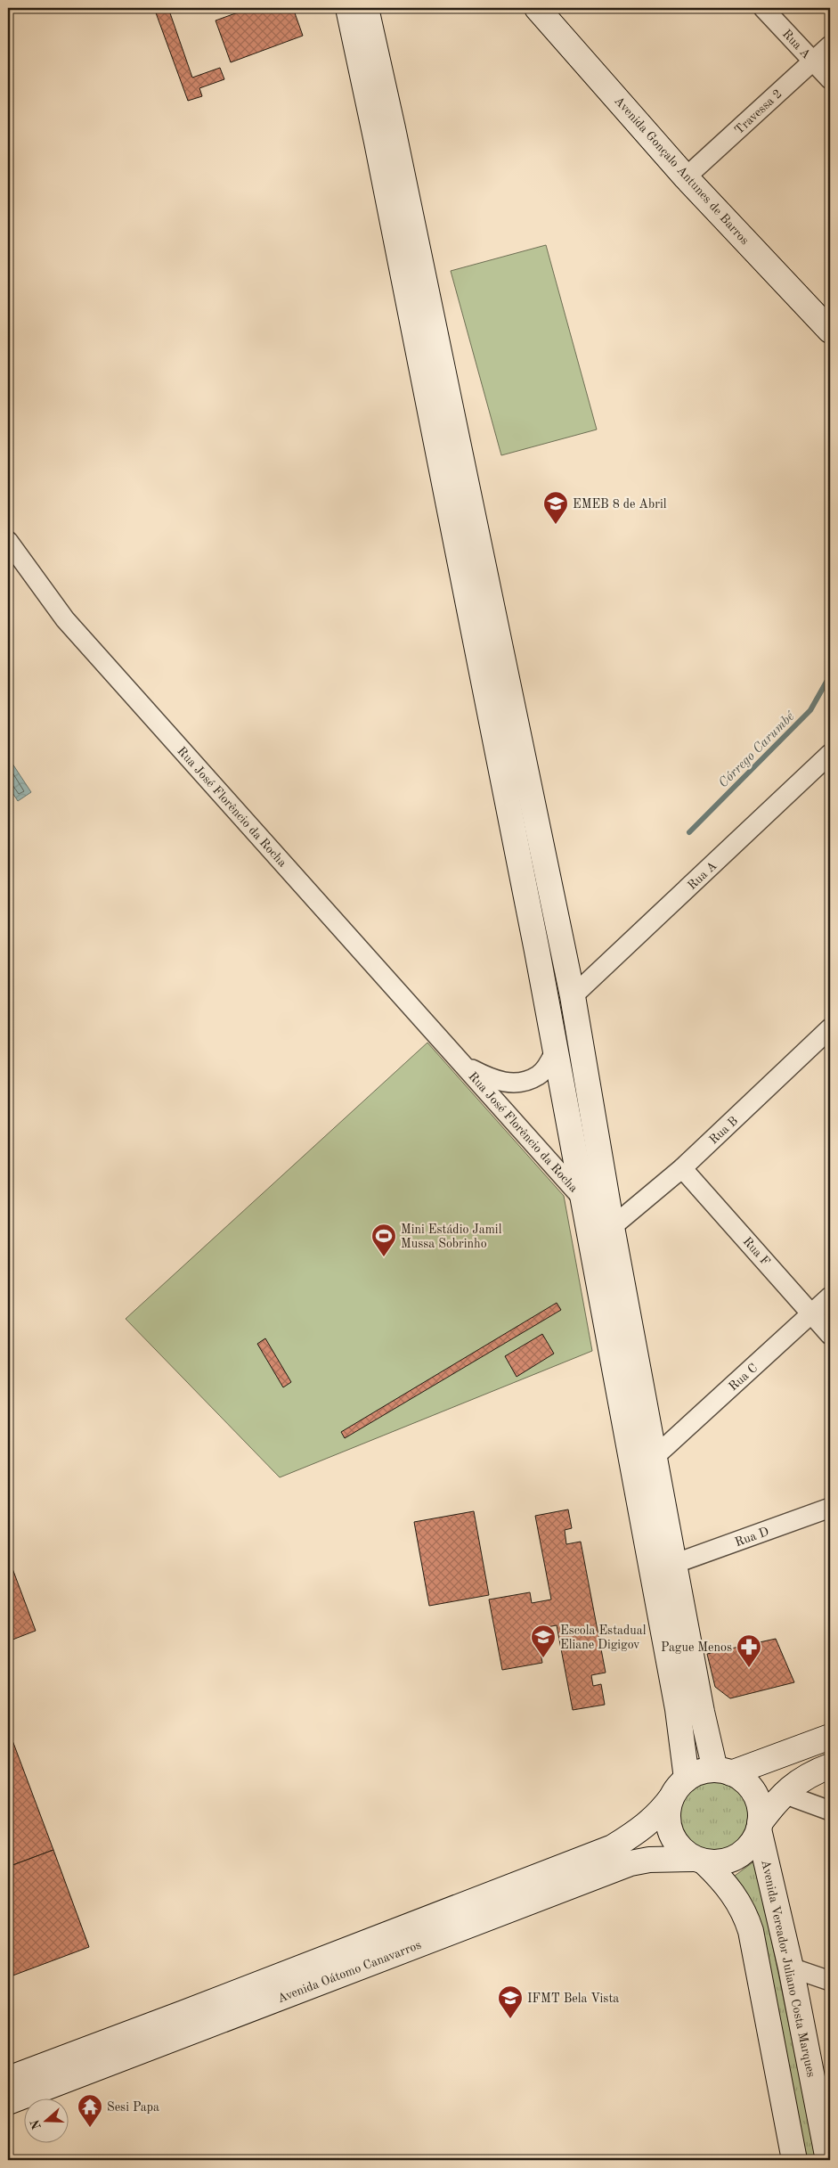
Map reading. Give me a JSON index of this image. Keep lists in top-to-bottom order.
{
  "streets": {
    "main road": ["Avenida Gonçalo Antunes de Barros", "Avenida Vereador Juliano Costa Marques", "Avenida Oátomo Canavarros"],
    "street": [
      "Rua A",
      "Travessa 2",
      "Rua José Florêncio da Rocha",
      "Rua B",
      "Rua F",
      "Rua C",
      "Rua D"
    ]
  },
  "crossings": [
    ["Rua A", "Travessa 2"],
    ["Travessa 2", "Avenida Gonçalo Antunes de Barros"],
    ["Rua B", "Rua F"],
    ["Rua F", "Rua C"],
    ["Avenida Vereador Juliano Costa Marques", "Avenida Oátomo Canavarros"]
  ],
  "water": ["Córrego Carumbé"],
  "places": {
    "school or university": ["EMEB 8 de Abril", "Escola Estadual Eliane Digigov", "IFMT Bela Vista"],
    "sports": ["Mini Estádio Jamil Mussa Sobrinho"],
    "pharmacy": ["Pague Menos"],
    "temple": ["Sesi Papa"]
  },
  "north": "left"
}
